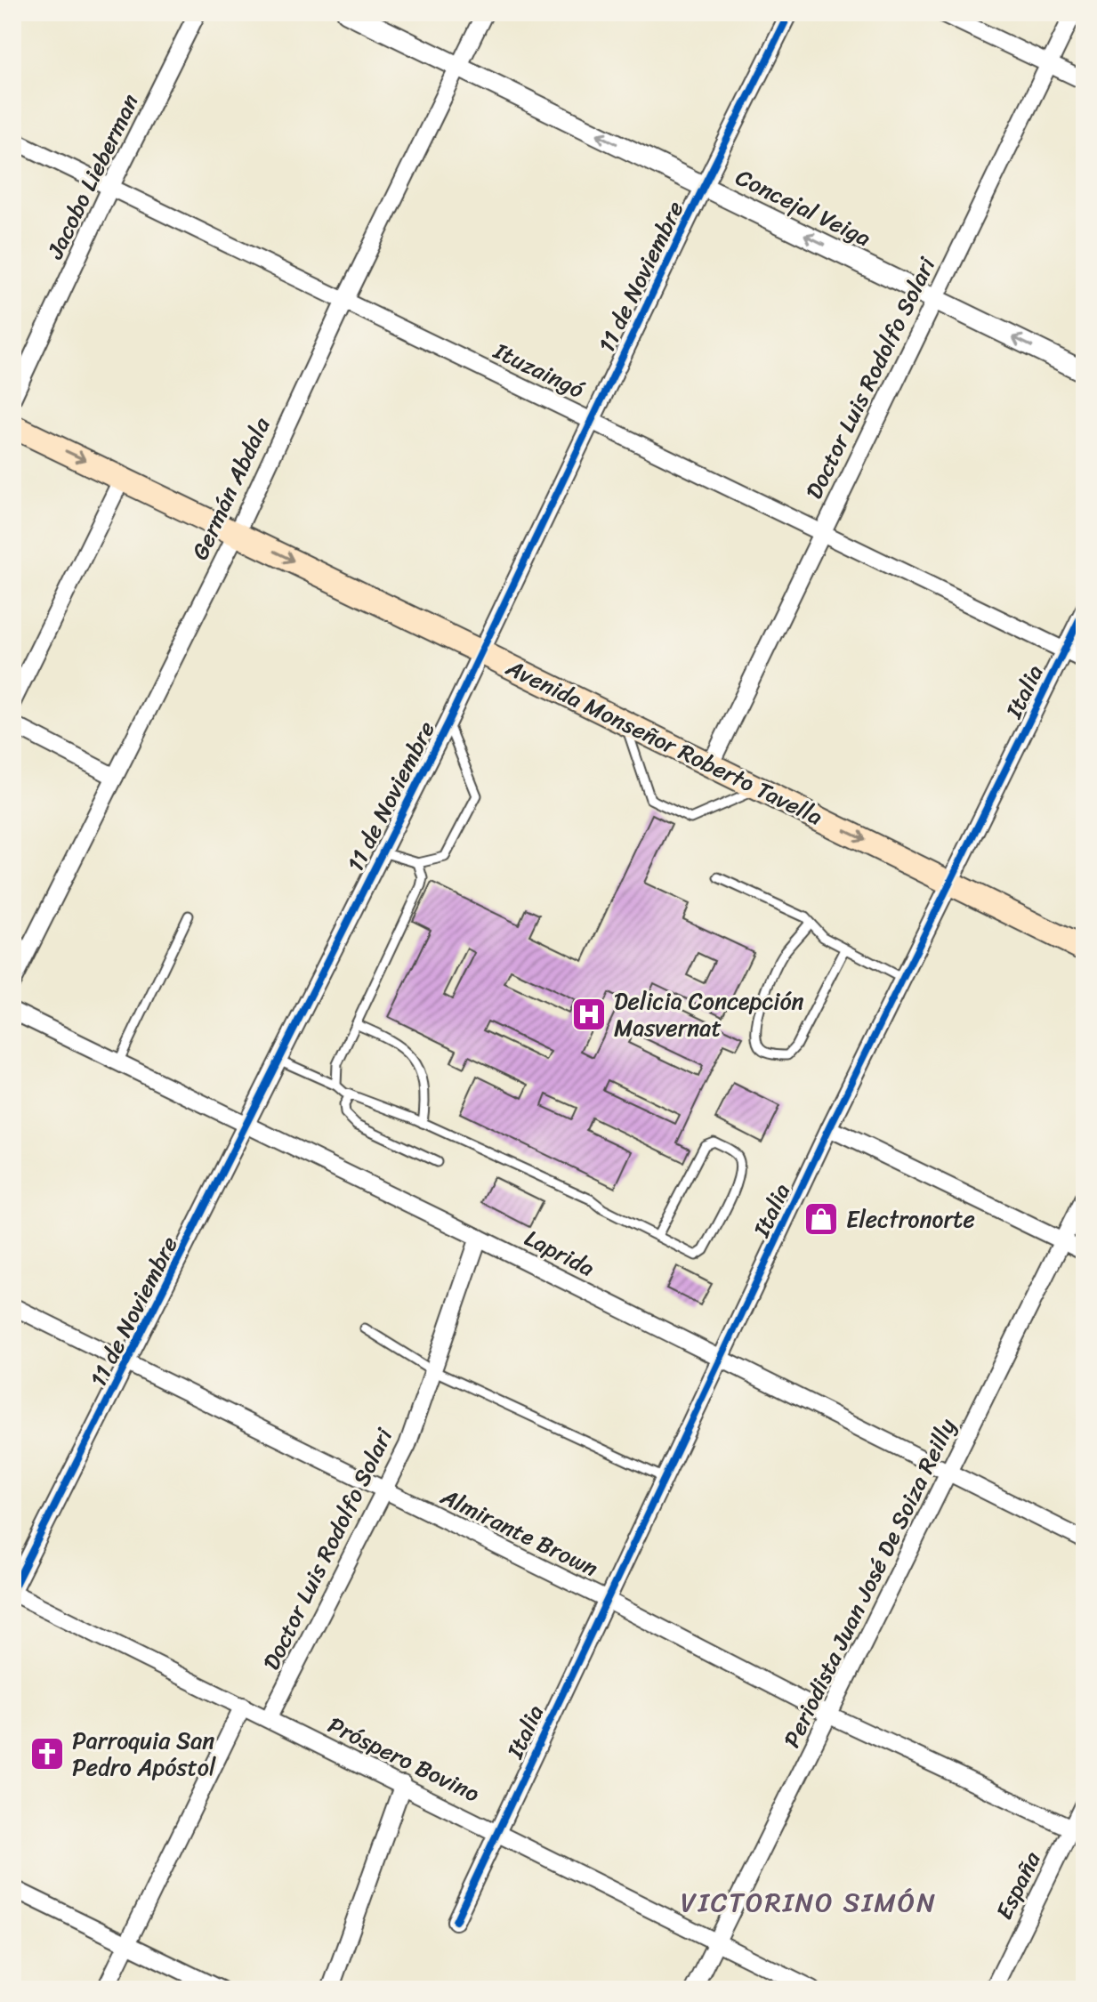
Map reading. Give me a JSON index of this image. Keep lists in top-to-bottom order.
{
  "streets": {
    "main road": ["Avenida Monseñor Roberto Tavella"],
    "street": [
      "Jacobo Lieberman",
      "Concejal Veiga",
      "11 de Noviembre",
      "Ituzaingó",
      "Doctor Luis Rodolfo Solari",
      "Germán Abdala",
      "Italia",
      "Laprida",
      "Almirante Brown",
      "Periodista Juan José De Soiza Reilly",
      "Próspero Bovino",
      "España"
    ]
  },
  "crossings": [
    ["Jacobo Lieberman", "Ituzaingó"],
    ["Concejal Veiga", "11 de Noviembre"],
    ["Concejal Veiga", "Doctor Luis Rodolfo Solari"],
    ["Concejal Veiga", "Germán Abdala"],
    ["11 de Noviembre", "Ituzaingó"],
    ["11 de Noviembre", "Avenida Monseñor Roberto Tavella"],
    ["11 de Noviembre", "Laprida"],
    ["11 de Noviembre", "Almirante Brown"],
    ["11 de Noviembre", "Próspero Bovino"],
    ["Ituzaingó", "Doctor Luis Rodolfo Solari"],
    ["Ituzaingó", "Germán Abdala"],
    ["Ituzaingó", "Italia"],
    ["Doctor Luis Rodolfo Solari", "Avenida Monseñor Roberto Tavella"],
    ["Doctor Luis Rodolfo Solari", "Laprida"],
    ["Doctor Luis Rodolfo Solari", "Almirante Brown"],
    ["Doctor Luis Rodolfo Solari", "Próspero Bovino"],
    ["Germán Abdala", "Avenida Monseñor Roberto Tavella"],
    ["Italia", "Avenida Monseñor Roberto Tavella"],
    ["Italia", "Laprida"],
    ["Italia", "Almirante Brown"],
    ["Italia", "Próspero Bovino"],
    ["Laprida", "Periodista Juan José De Soiza Reilly"],
    ["Almirante Brown", "Periodista Juan José De Soiza Reilly"],
    ["Almirante Brown", "España"],
    ["Periodista Juan José De Soiza Reilly", "Próspero Bovino"]
  ],
  "one_way": ["Concejal Veiga", "Avenida Monseñor Roberto Tavella"],
  "districts": ["VICTORINO SIMÓN"],
  "places": {
    "hospital": ["Delicia Concepción Masvernat"],
    "shop": ["Electronorte"],
    "church": ["Parroquia San Pedro Apóstol"]
  }
}
